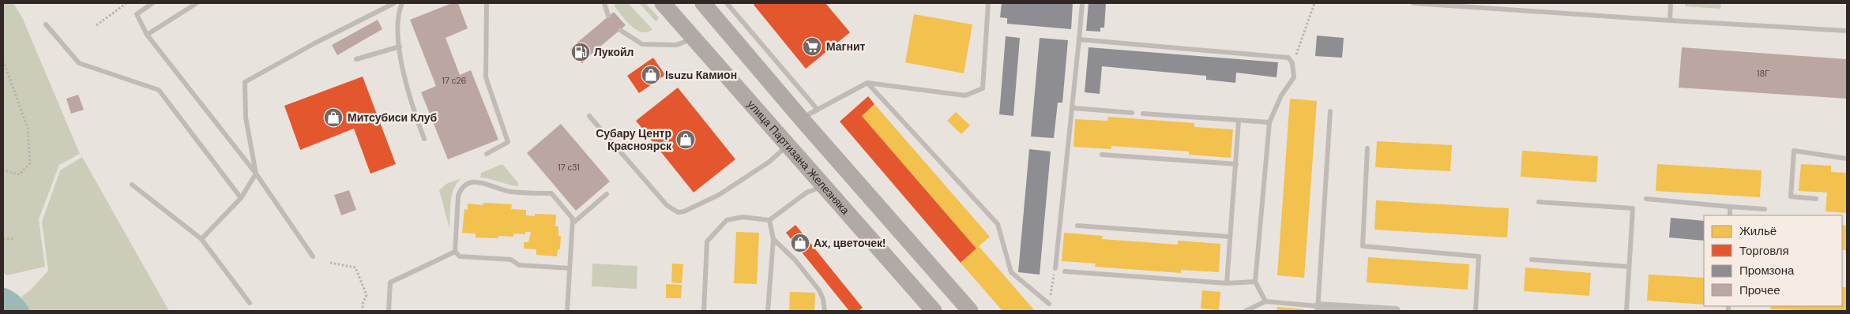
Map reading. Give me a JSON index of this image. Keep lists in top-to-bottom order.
{
  "streets": {
    "main road": ["улица Партизана Железняка"]
  },
  "places": {
    "supermarket": ["Магнит"],
    "fuel station": ["Лукойл"],
    "shop": [
      "Isuzu Камион",
      "Митсубиси Клуб",
      "Субару Центр Красноярск",
      "Ах, цветочек!"
    ]
  },
  "house_numbers": ["18Г", "17 с26", "17 с31"],
  "legend": [
    "Жильё",
    "Торговля",
    "Промзона",
    "Прочее"
  ]
}
